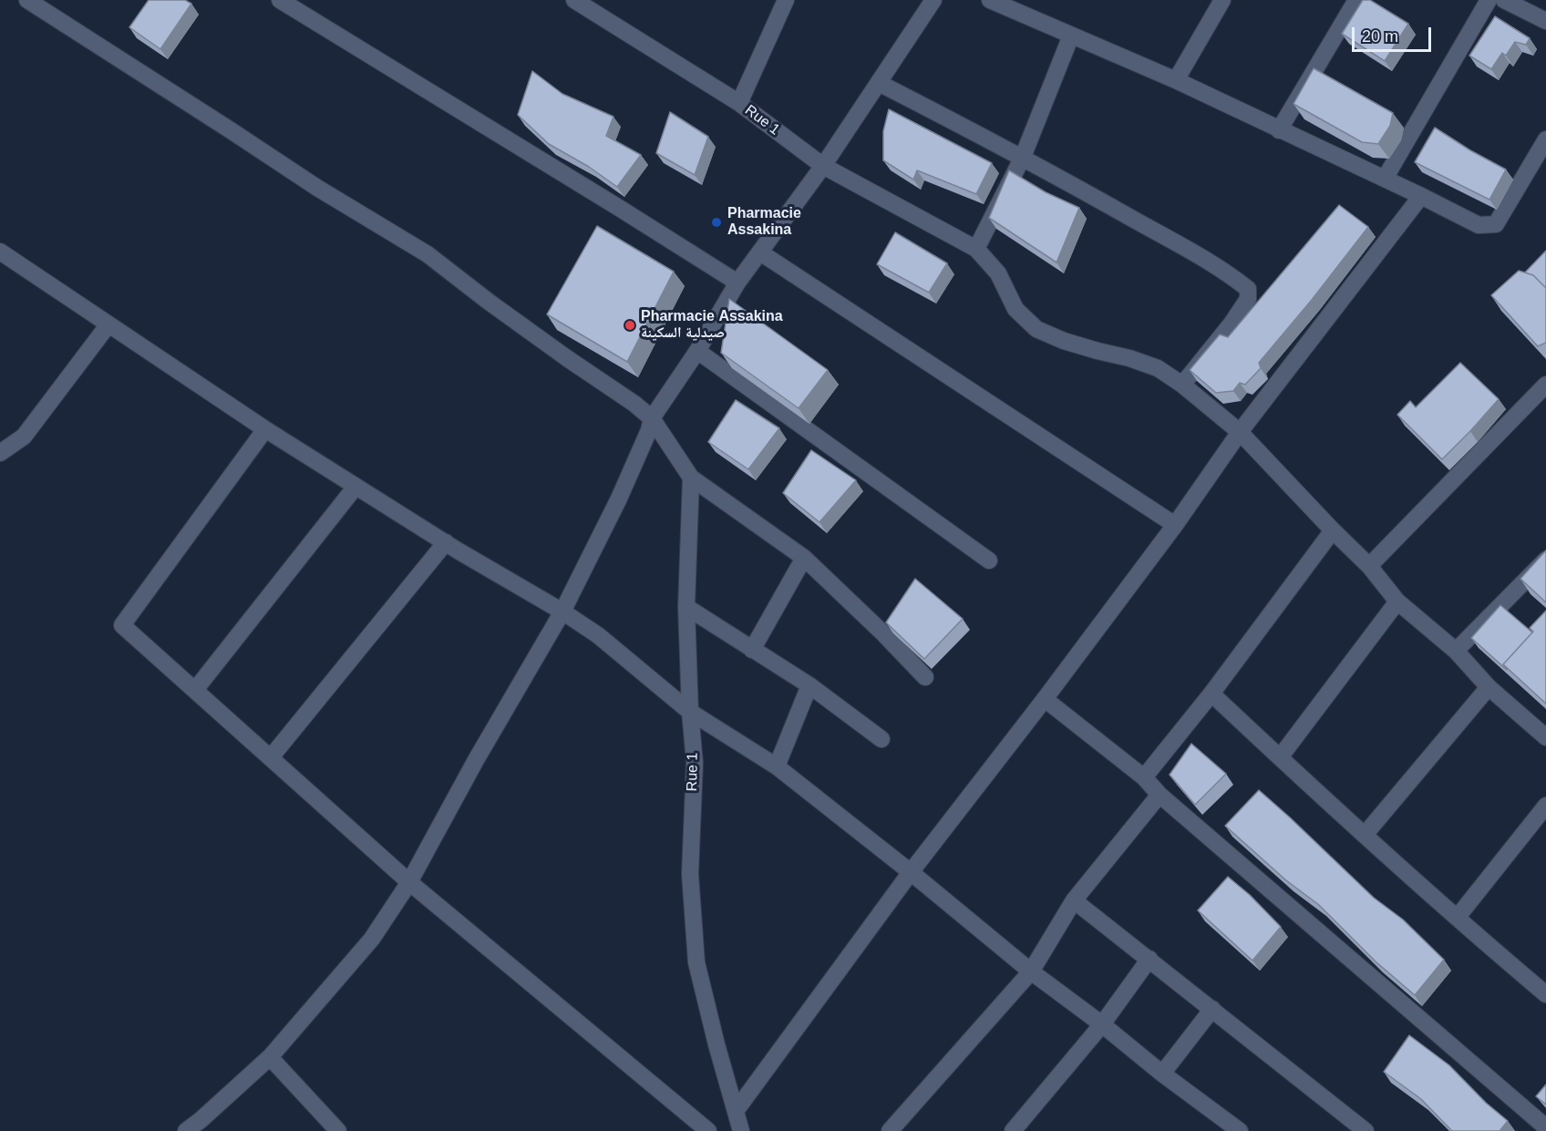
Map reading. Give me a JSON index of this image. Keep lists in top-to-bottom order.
{
  "streets": {
    "street": ["Rue 1"]
  },
  "places": ["Pharmacie Assakina", "Pharmacie Assakina صيدلية السكينة"],
  "scale_bar": "20 m"
}
